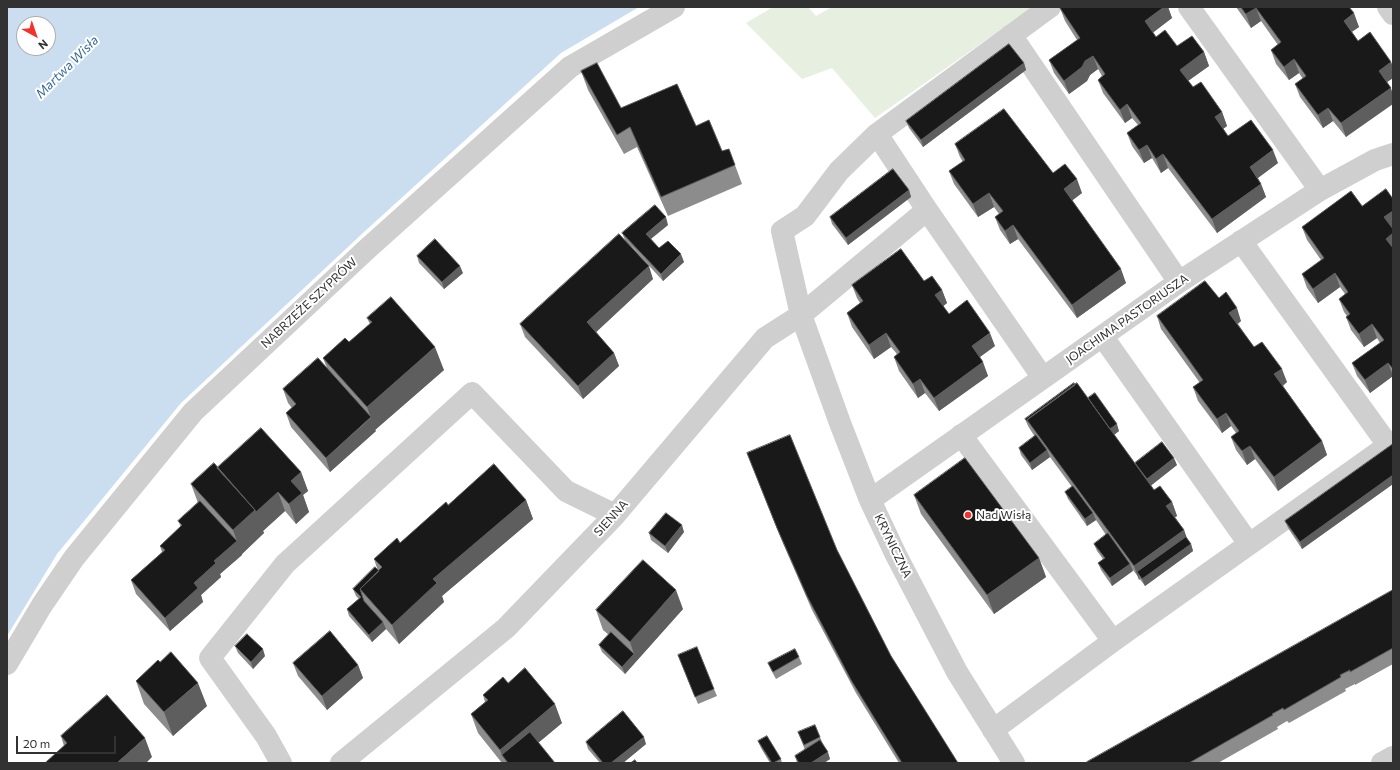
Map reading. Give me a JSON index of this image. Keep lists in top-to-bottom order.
{
  "streets": {
    "street": [
      "NABRZEŻE SZYPRÓW",
      "JOACHIMA PASTORIUSZA",
      "SIENNA",
      "KRYNICZNA"
    ]
  },
  "crossings": [
    ["JOACHIMA PASTORIUSZA", "KRYNICZNA"],
    ["SIENNA", "KRYNICZNA"]
  ],
  "water": ["Martwa Wisła"],
  "places": ["Nad Wisłą"],
  "scale_bar": "20 m",
  "north": "bottom right"
}
